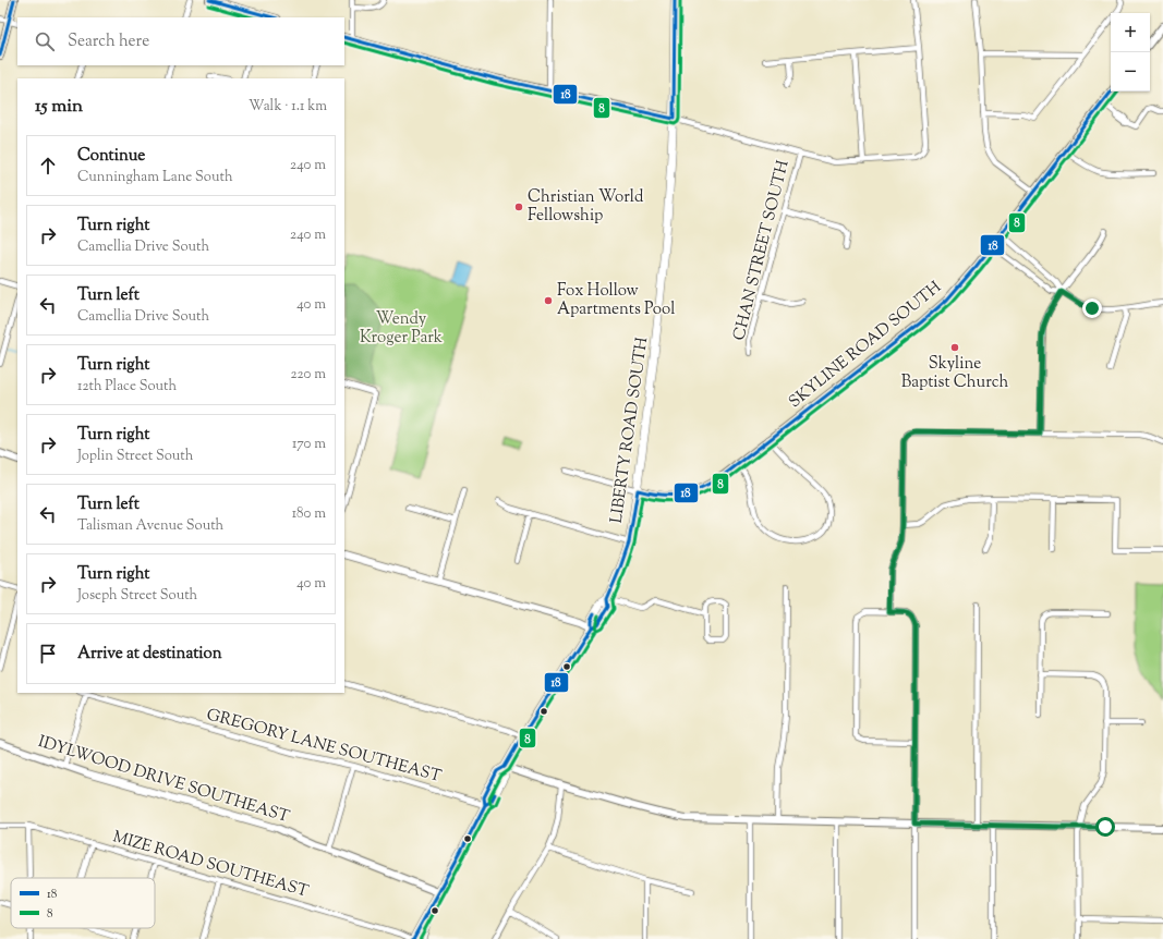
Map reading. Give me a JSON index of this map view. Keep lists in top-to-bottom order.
{
  "streets": {
    "main road": ["LIBERTY ROAD SOUTH"],
    "street": [
      "CHAN STREET SOUTH",
      "SKYLINE ROAD SOUTH",
      "GREGORY LANE SOUTHEAST",
      "IDYLWOOD DRIVE SOUTHEAST",
      "MIZE ROAD SOUTHEAST"
    ]
  },
  "crossings": [
    ["SKYLINE ROAD SOUTH", "LIBERTY ROAD SOUTH"],
    ["LIBERTY ROAD SOUTH", "GREGORY LANE SOUTHEAST"],
    ["LIBERTY ROAD SOUTH", "IDYLWOOD DRIVE SOUTHEAST"],
    ["LIBERTY ROAD SOUTH", "MIZE ROAD SOUTHEAST"]
  ],
  "parks": ["Wendy Kroger Park"],
  "places": ["Christian World Fellowship", "Fox Hollow Apartments Pool", "Skyline Baptist Church"],
  "lines": ["transit line 18", "transit line 8"],
  "legend": ["18", "8"],
  "page": {
    "map_buttons": ["+", "−"],
    "search": "Search here",
    "heading": ["15 min", "Walk · 1.1 km"],
    "list": [
      ["Continue", "Cunningham Lane South", "240 m"],
      ["Turn right", "Camellia Drive South", "240 m"],
      ["Turn left", "Camellia Drive South", "40 m"],
      ["Turn right", "12th Place South", "220 m"],
      ["Turn right", "Joplin Street South", "170 m"],
      ["Turn left", "Talisman Avenue South", "180 m"],
      ["Turn right", "Joseph Street South", "40 m"],
      "Arrive at destination"
    ]
  }
}
